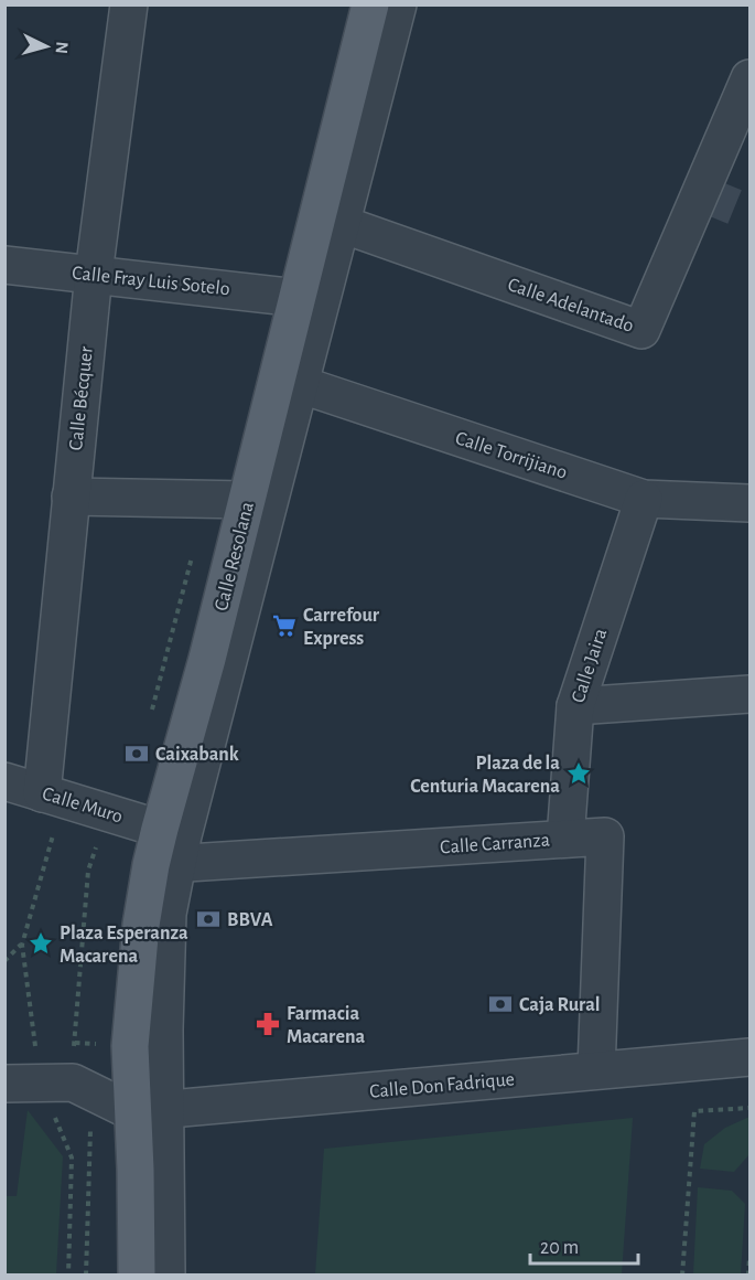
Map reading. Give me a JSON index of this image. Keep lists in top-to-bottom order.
{
  "streets": {
    "main road": ["Calle Resolana"],
    "street": [
      "Calle Fray Luis Sotelo",
      "Calle Adelantado",
      "Calle Bécquer",
      "Calle Torrijiano",
      "Calle Jaira",
      "Calle Muro",
      "Calle Carranza",
      "Calle Don Fadrique"
    ]
  },
  "crossings": [
    ["Calle Fray Luis Sotelo", "Calle Bécquer"],
    ["Calle Fray Luis Sotelo", "Calle Resolana"],
    ["Calle Adelantado", "Calle Resolana"],
    ["Calle Bécquer", "Calle Muro"],
    ["Calle Torrijiano", "Calle Resolana"],
    ["Calle Torrijiano", "Calle Jaira"],
    ["Calle Resolana", "Calle Muro"],
    ["Calle Resolana", "Calle Carranza"],
    ["Calle Resolana", "Calle Don Fadrique"],
    ["Calle Jaira", "Calle Carranza"],
    ["Calle Carranza", "Calle Don Fadrique"]
  ],
  "places": {
    "supermarket": ["Carrefour Express"],
    "bank": ["Caixabank", "BBVA", "Caja Rural"],
    "place": ["Plaza de la Centuria Macarena", "Plaza Esperanza Macarena"],
    "pharmacy": ["Farmacia Macarena"]
  },
  "scale_bar": "20 m",
  "north": "right"
}
